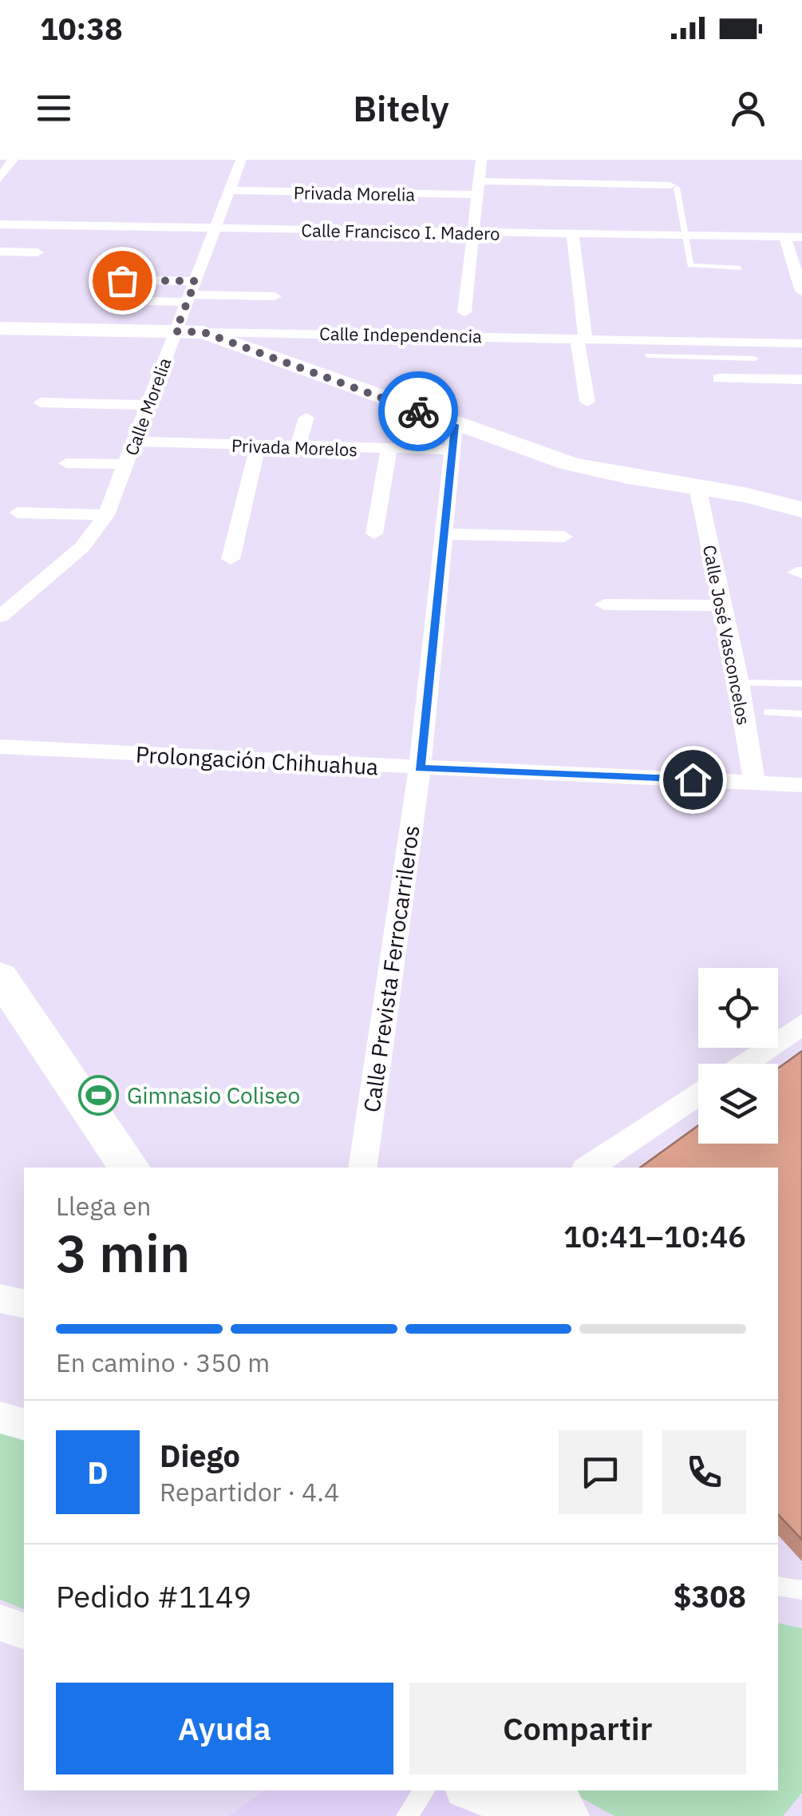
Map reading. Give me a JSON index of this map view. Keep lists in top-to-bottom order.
{
  "streets": {
    "main road": ["Calle Independencia"],
    "street": [
      "Privada Morelia",
      "Calle Francisco I. Madero",
      "Calle Morelia",
      "Privada Morelos",
      "Calle José Vasconcelos",
      "Prolongación Chihuahua",
      "Calle Prevista Ferrocarrileros"
    ]
  },
  "crossings": [
    ["Privada Morelia", "Calle Morelia"],
    ["Calle Francisco I. Madero", "Calle Morelia"],
    ["Calle Independencia", "Calle Morelia"],
    ["Calle Morelia", "Privada Morelos"],
    ["Calle José Vasconcelos", "Prolongación Chihuahua"],
    ["Prolongación Chihuahua", "Calle Prevista Ferrocarrileros"]
  ],
  "places": {
    "sports": ["Gimnasio Coliseo"]
  },
  "page": {
    "status": "10:38",
    "header": "Bitely",
    "heading": ["3 min", "Llega en", "10:41–10:46"],
    "panel": [
      "Diego",
      "Repartidor · 4.4",
      "Pedido #1149",
      "$308"
    ],
    "bar": "En camino · 350 m",
    "round": "D",
    "buttons": ["Ayuda", "Compartir"]
  }
}
